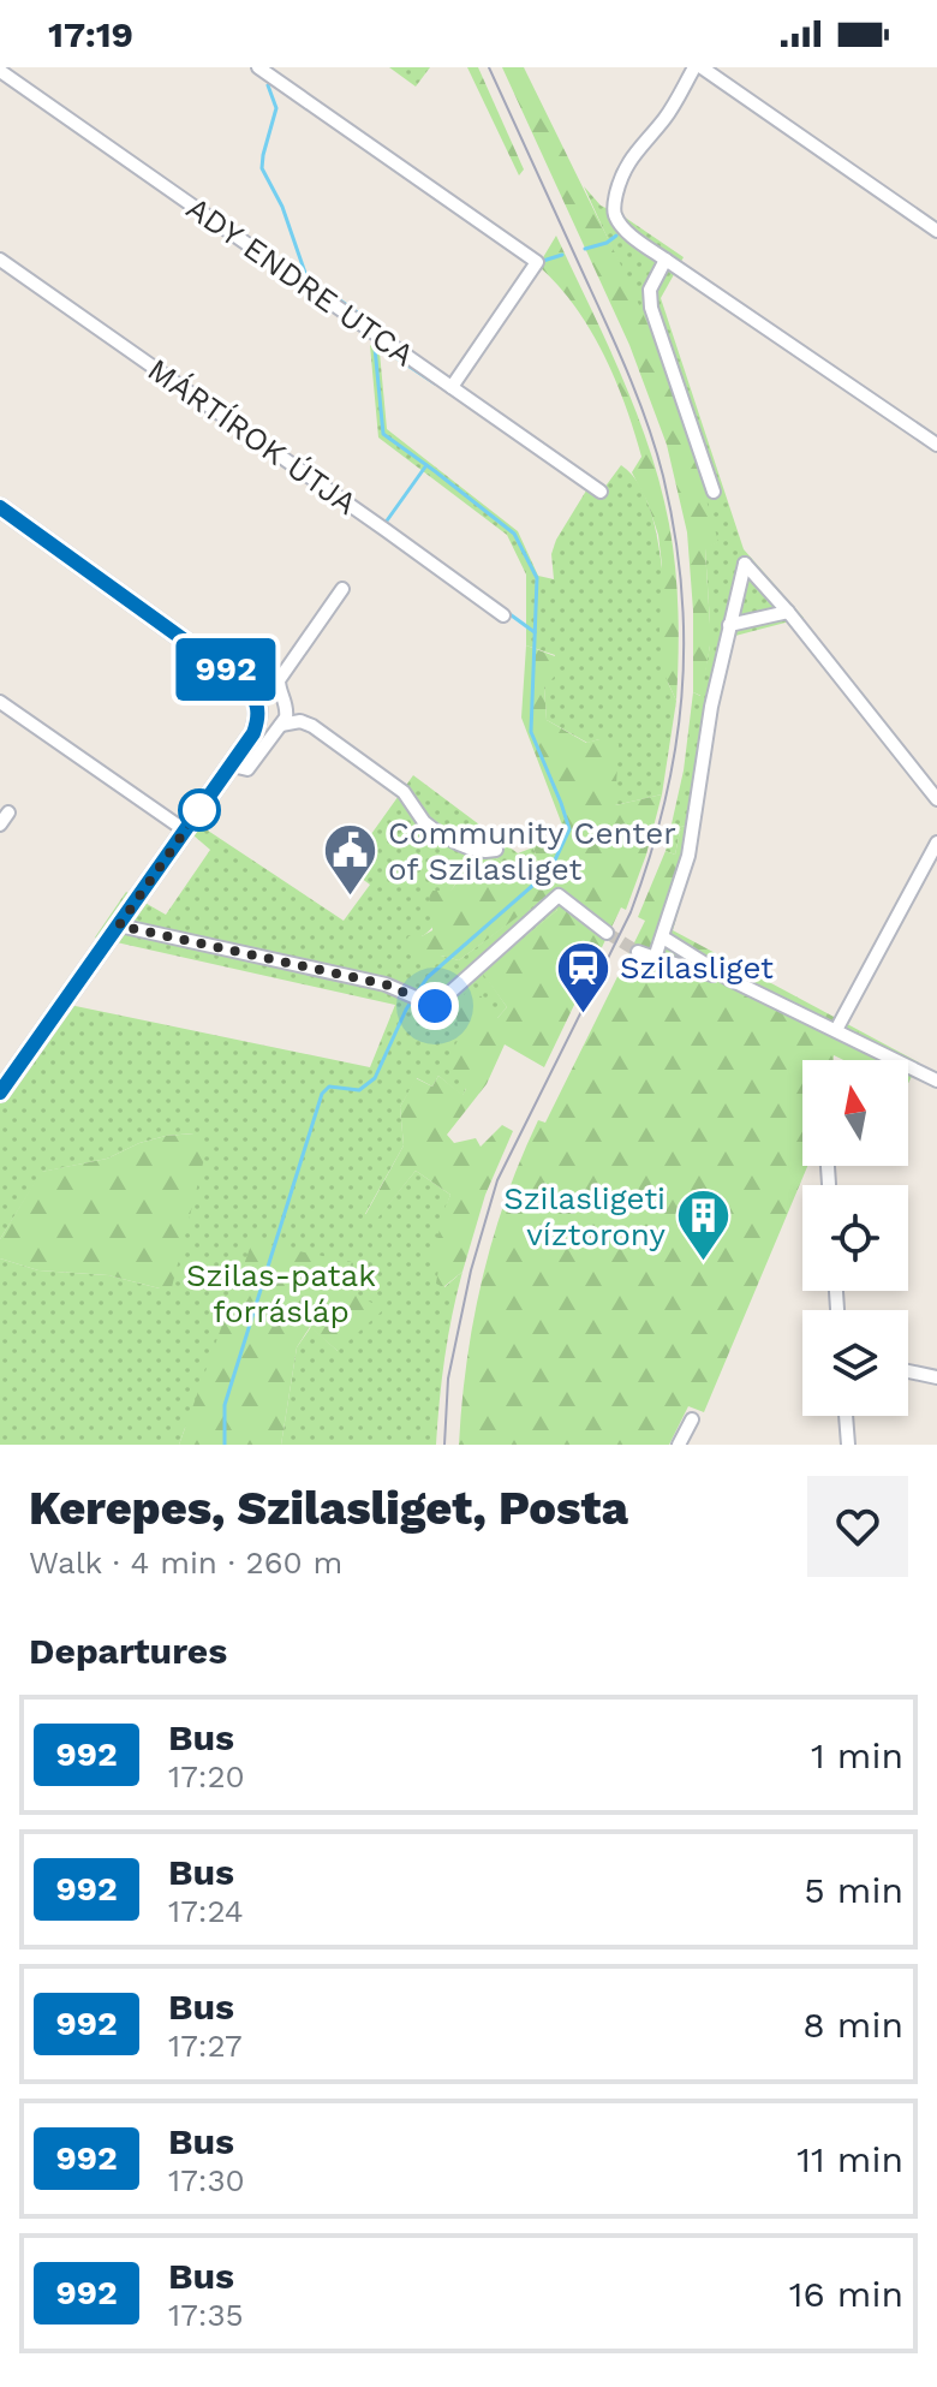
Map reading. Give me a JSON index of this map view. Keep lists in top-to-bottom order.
{
  "streets": {
    "street": ["ADY ENDRE UTCA", "MÁRTÍROK ÚTJA"]
  },
  "parks": ["Szilas-patak forrásláp"],
  "places": {
    "public building": ["Community Center of Szilasliget"],
    "station": ["Szilasliget"],
    "building": ["Szilasligeti víztorony"]
  },
  "lines": ["bus line 992"],
  "north": "top",
  "page": {
    "status": "17:19",
    "on_map": "992",
    "heading": [
      ["Kerepes, Szilasliget, Posta", "Walk · 4 min · 260 m"],
      "Departures"
    ],
    "list": [
      {
        "mark": "992",
        "name": "Bus",
        "note": "17:20",
        "value": "1 min"
      },
      {
        "mark": "992",
        "name": "Bus",
        "note": "17:24",
        "value": "5 min"
      },
      {
        "mark": "992",
        "name": "Bus",
        "note": "17:27",
        "value": "8 min"
      },
      {
        "mark": "992",
        "name": "Bus",
        "note": "17:30",
        "value": "11 min"
      },
      {
        "mark": "992",
        "name": "Bus",
        "note": "17:35",
        "value": "16 min"
      }
    ]
  }
}
